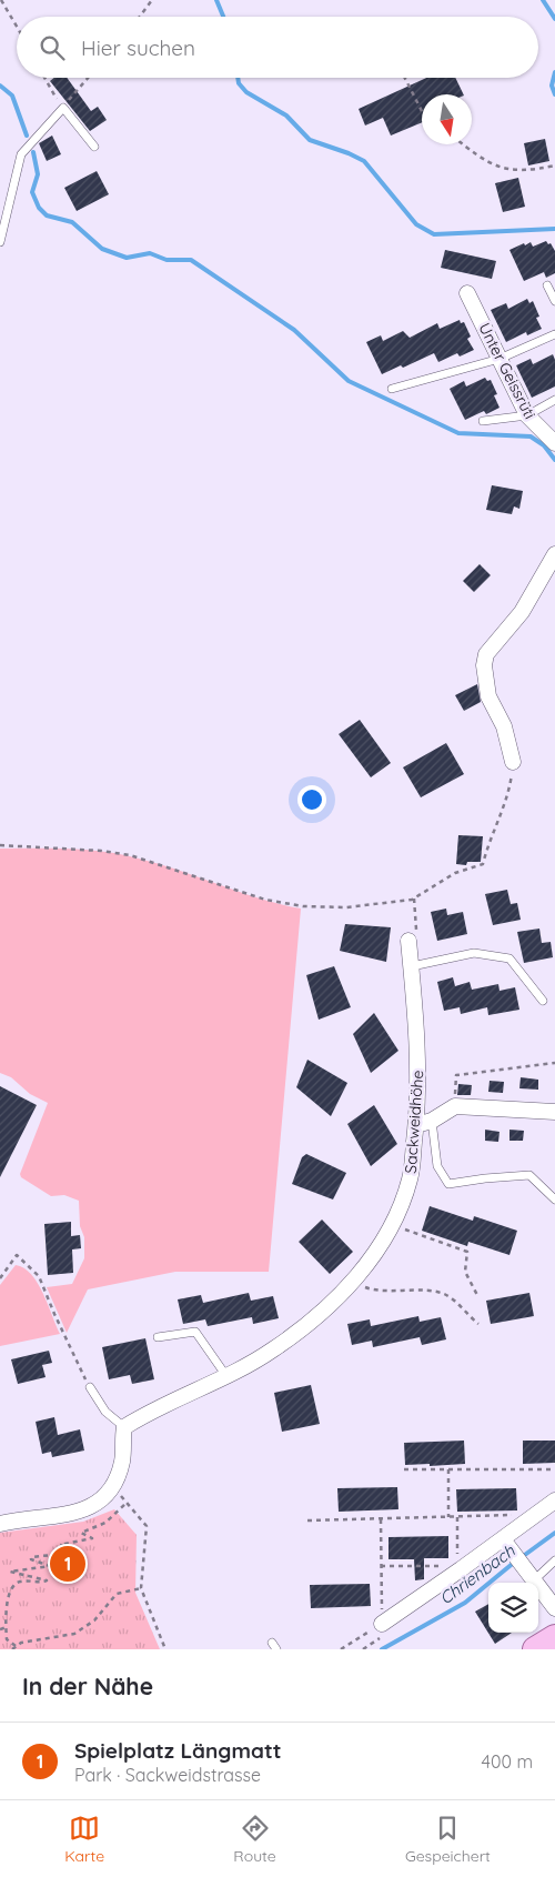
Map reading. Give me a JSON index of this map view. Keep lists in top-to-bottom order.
{
  "streets": {
    "street": ["Unter Geissrüti", "Sackweidhöhe"]
  },
  "water": ["Chrienbach"],
  "north": "bottom",
  "page": {
    "search": "Hier suchen",
    "pins": "1",
    "heading": "In der Nähe",
    "list": [
      {
        "mark": "1",
        "name": "Spielplatz Längmatt",
        "note": "Park · Sackweidstrasse",
        "value": "400 m"
      }
    ],
    "nav": ["Karte", "Route", "Gespeichert"]
  }
}
